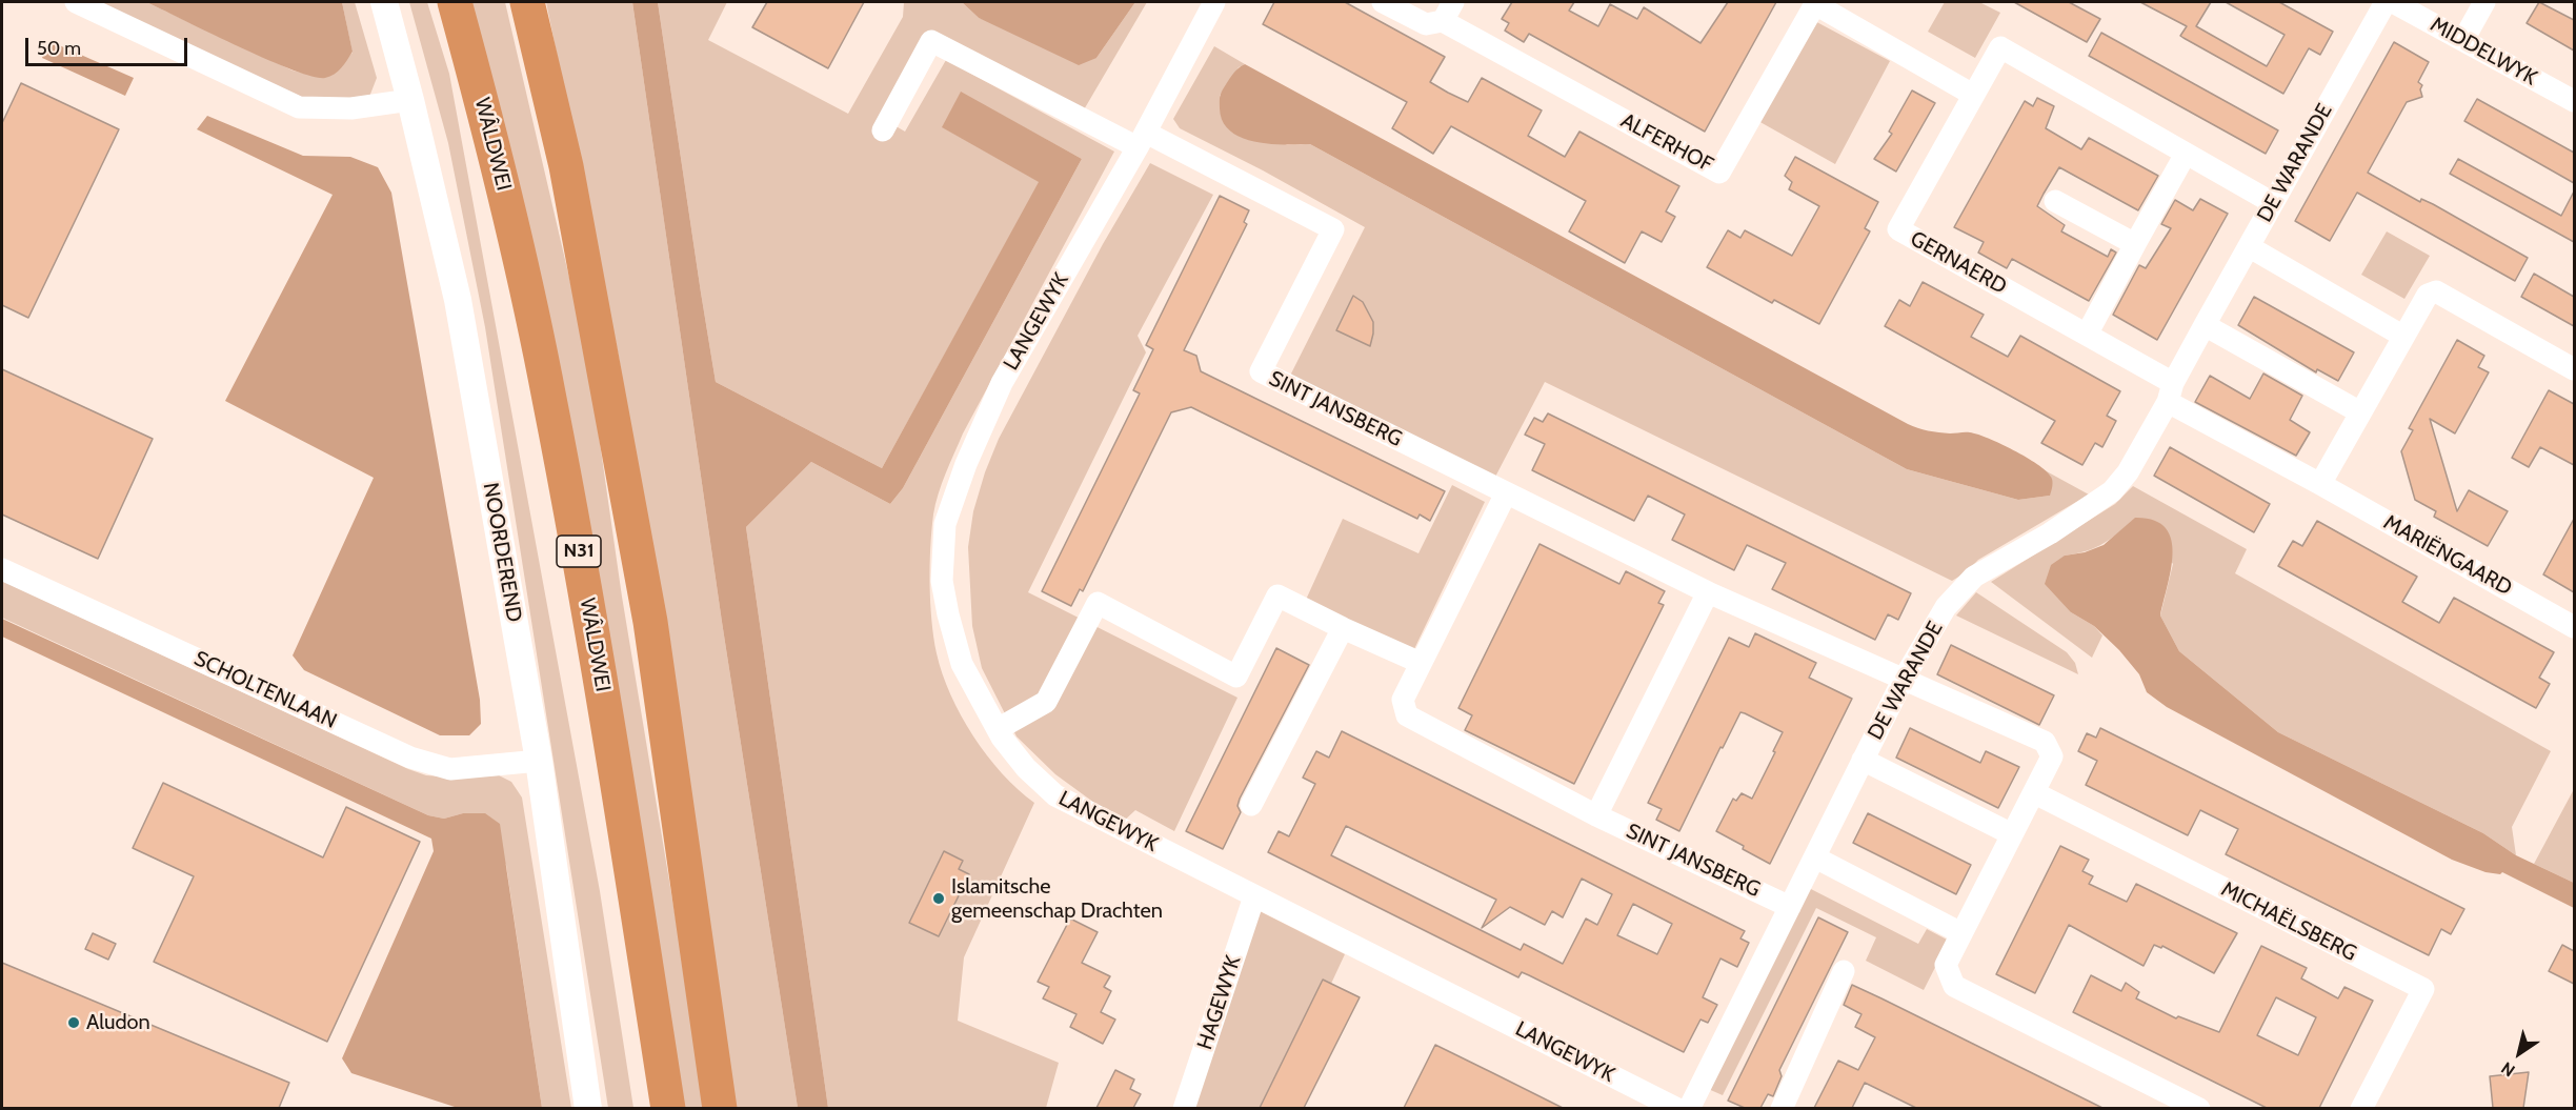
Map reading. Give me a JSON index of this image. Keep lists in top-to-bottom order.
{
  "streets": {
    "highway": ["WÂLDWEI", "N31"],
    "street": [
      "MIDDELWYK",
      "ALFERHOF",
      "DE WARANDE",
      "GERNAERD",
      "LANGEWYK",
      "SINT JANSBERG",
      "NOORDEREND",
      "MARIËNGAARD",
      "SCHOLTENLAAN",
      "MICHAËLSBERG",
      "HAGEWYK"
    ]
  },
  "crossings": [
    ["DE WARANDE", "GERNAERD"],
    ["DE WARANDE", "SINT JANSBERG"],
    ["DE WARANDE", "MARIËNGAARD"],
    ["GERNAERD", "MARIËNGAARD"],
    ["LANGEWYK", "SINT JANSBERG"],
    ["LANGEWYK", "HAGEWYK"],
    ["NOORDEREND", "SCHOLTENLAAN"]
  ],
  "places": ["Islamitsche gemeenschap Drachten", "Aludon"],
  "scale_bar": "50 m",
  "north": "bottom left"
}
